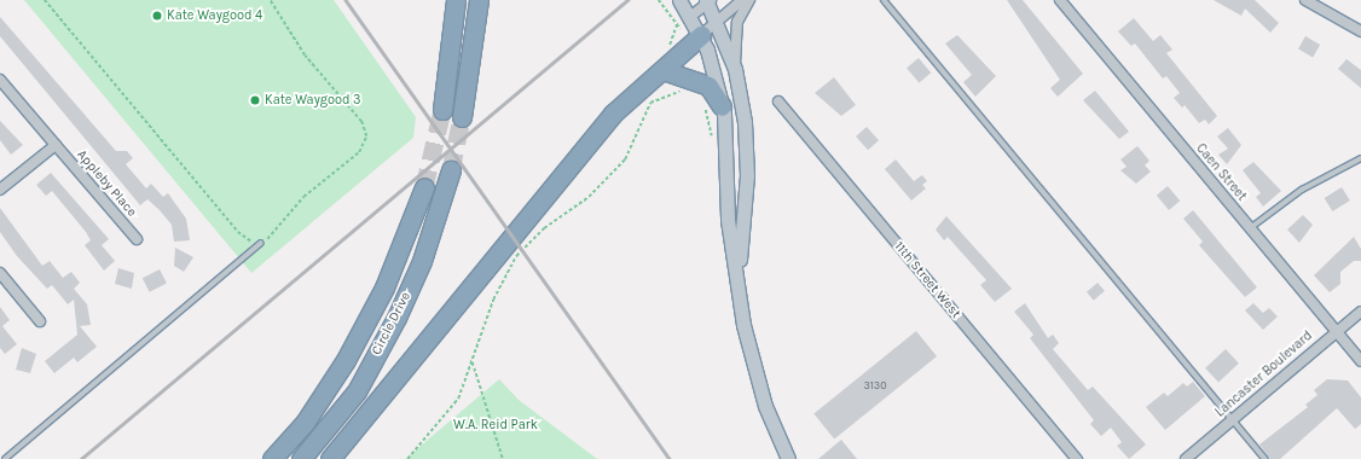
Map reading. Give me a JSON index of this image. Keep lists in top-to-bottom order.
{
  "streets": {
    "highway": ["Circle Drive"],
    "street": [
      "Caen Street",
      "Appleby Place",
      "11th Street West",
      "Lancaster Boulevard"
    ]
  },
  "crossings": [
    ["Caen Street", "Lancaster Boulevard"]
  ],
  "parks": ["W.A. Reid Park"],
  "places": ["Kate Waygood 4", "Kate Waygood 3"],
  "house_numbers": ["3130"]
}
